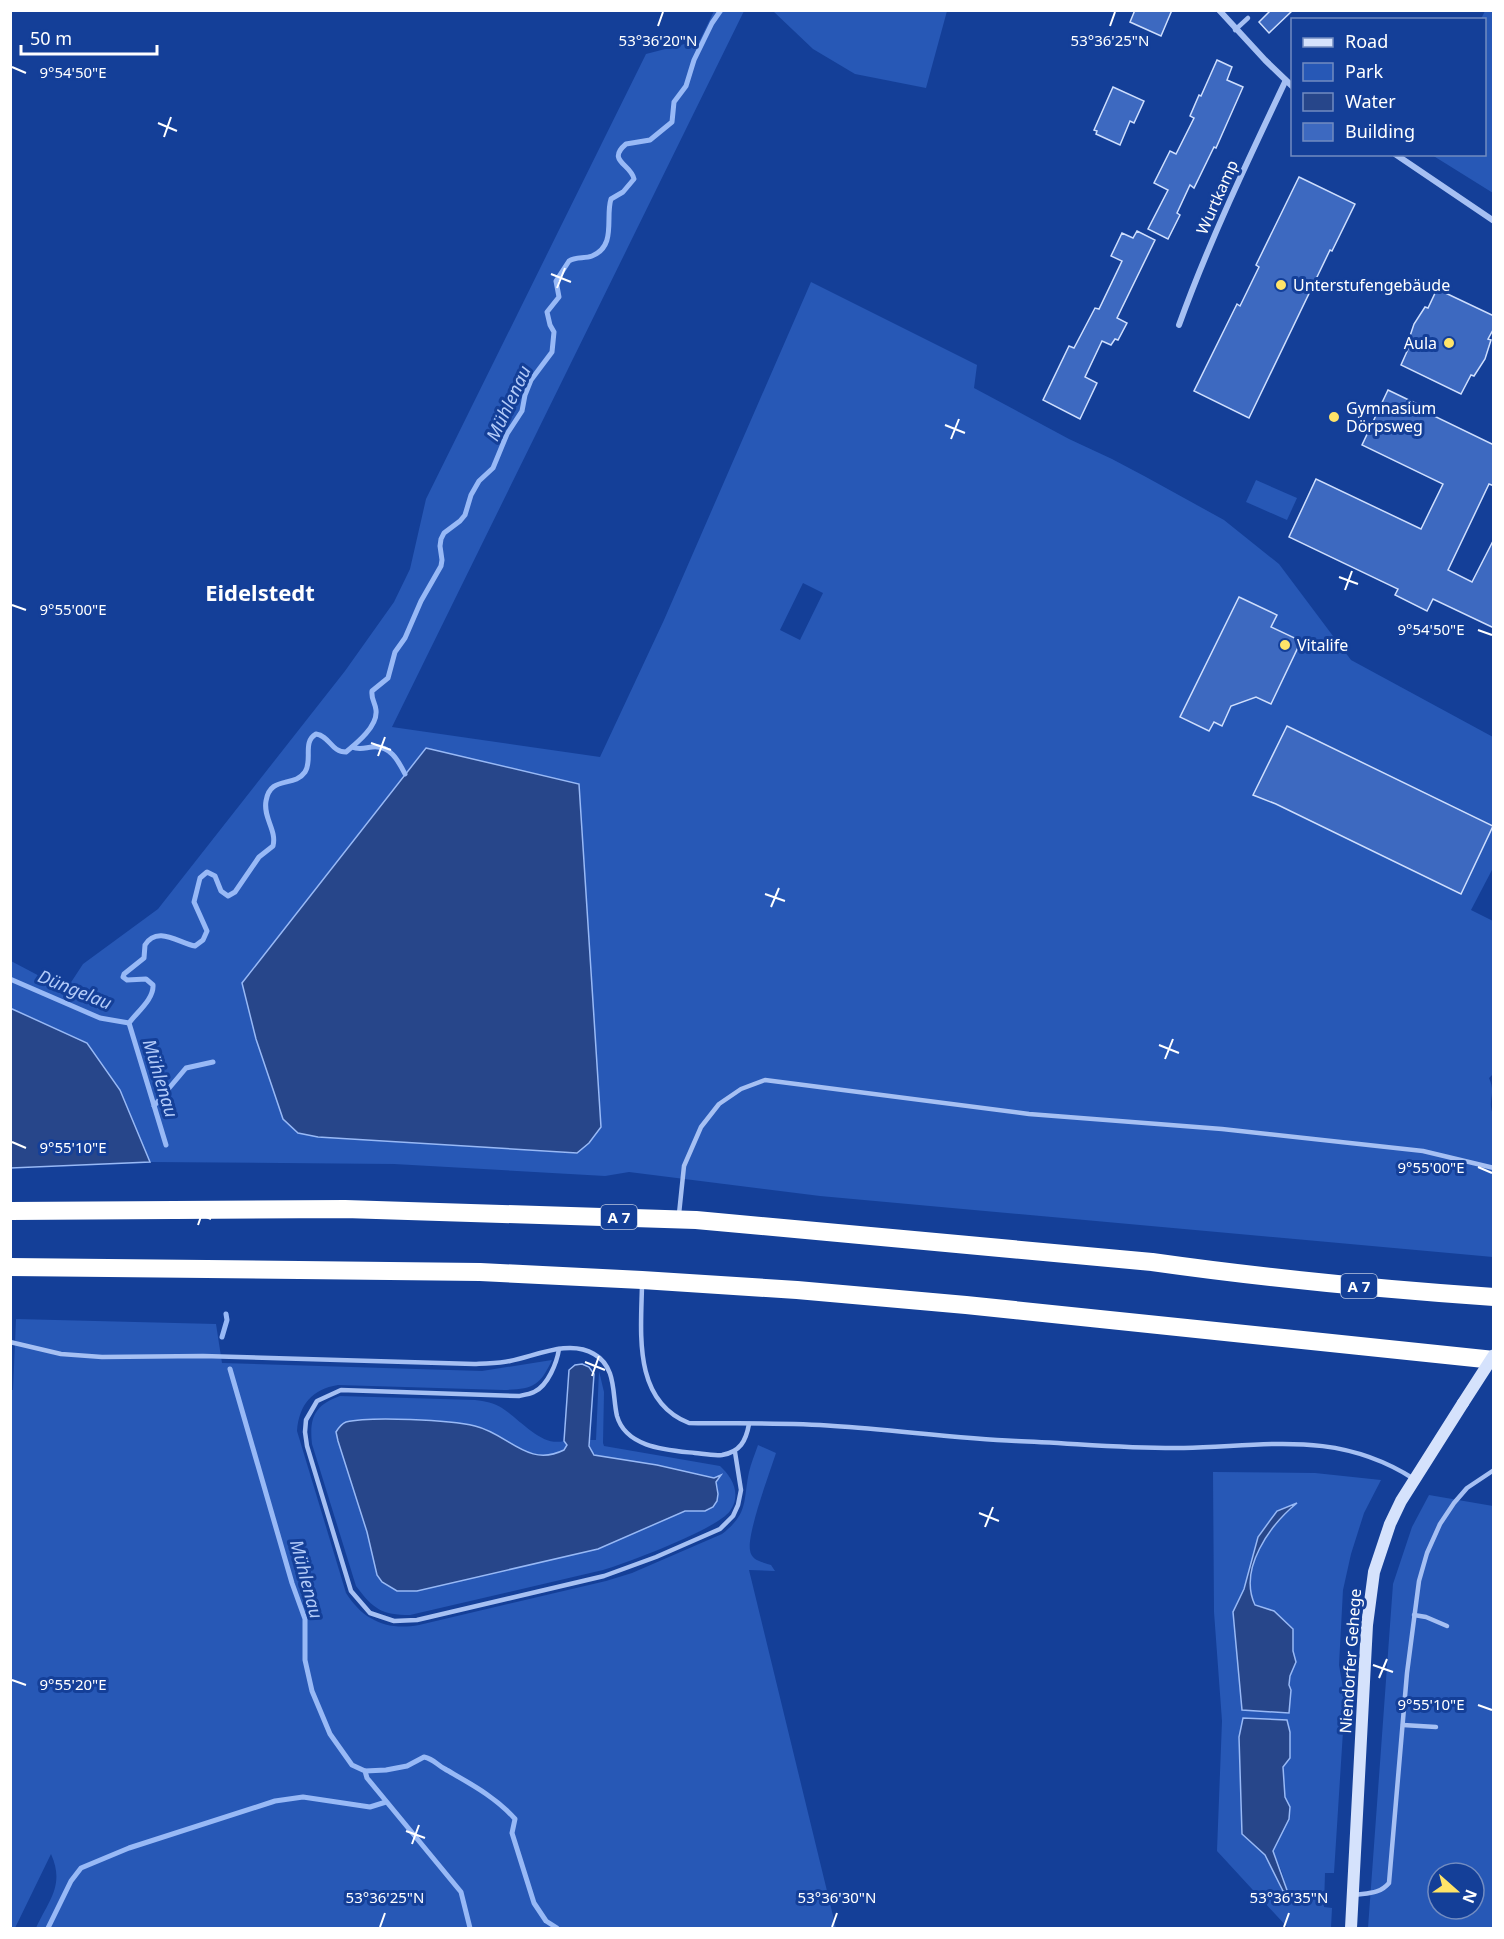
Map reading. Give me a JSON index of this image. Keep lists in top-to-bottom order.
{
  "streets": {
    "highway": ["A 7"],
    "street": ["Wurtkamp", "Niendorfer Gehege"]
  },
  "districts": ["Eidelstedt"],
  "water": ["Mühlenau", "Düngelau"],
  "places": [
    "Unterstufengebäude",
    "Aula",
    "Gymnasium Dörpsweg",
    "Vitalife"
  ],
  "legend": [
    "Road",
    "Park",
    "Water",
    "Building"
  ],
  "scale_bar": "50 m",
  "north": "right",
  "coordinates": [
    "53°36'20\"N",
    "53°36'25\"N",
    "9°54'50\"E",
    "9°55'00\"E",
    "9°55'10\"E",
    "9°55'20\"E",
    "53°36'30\"N",
    "53°36'35\"N"
  ]
}
